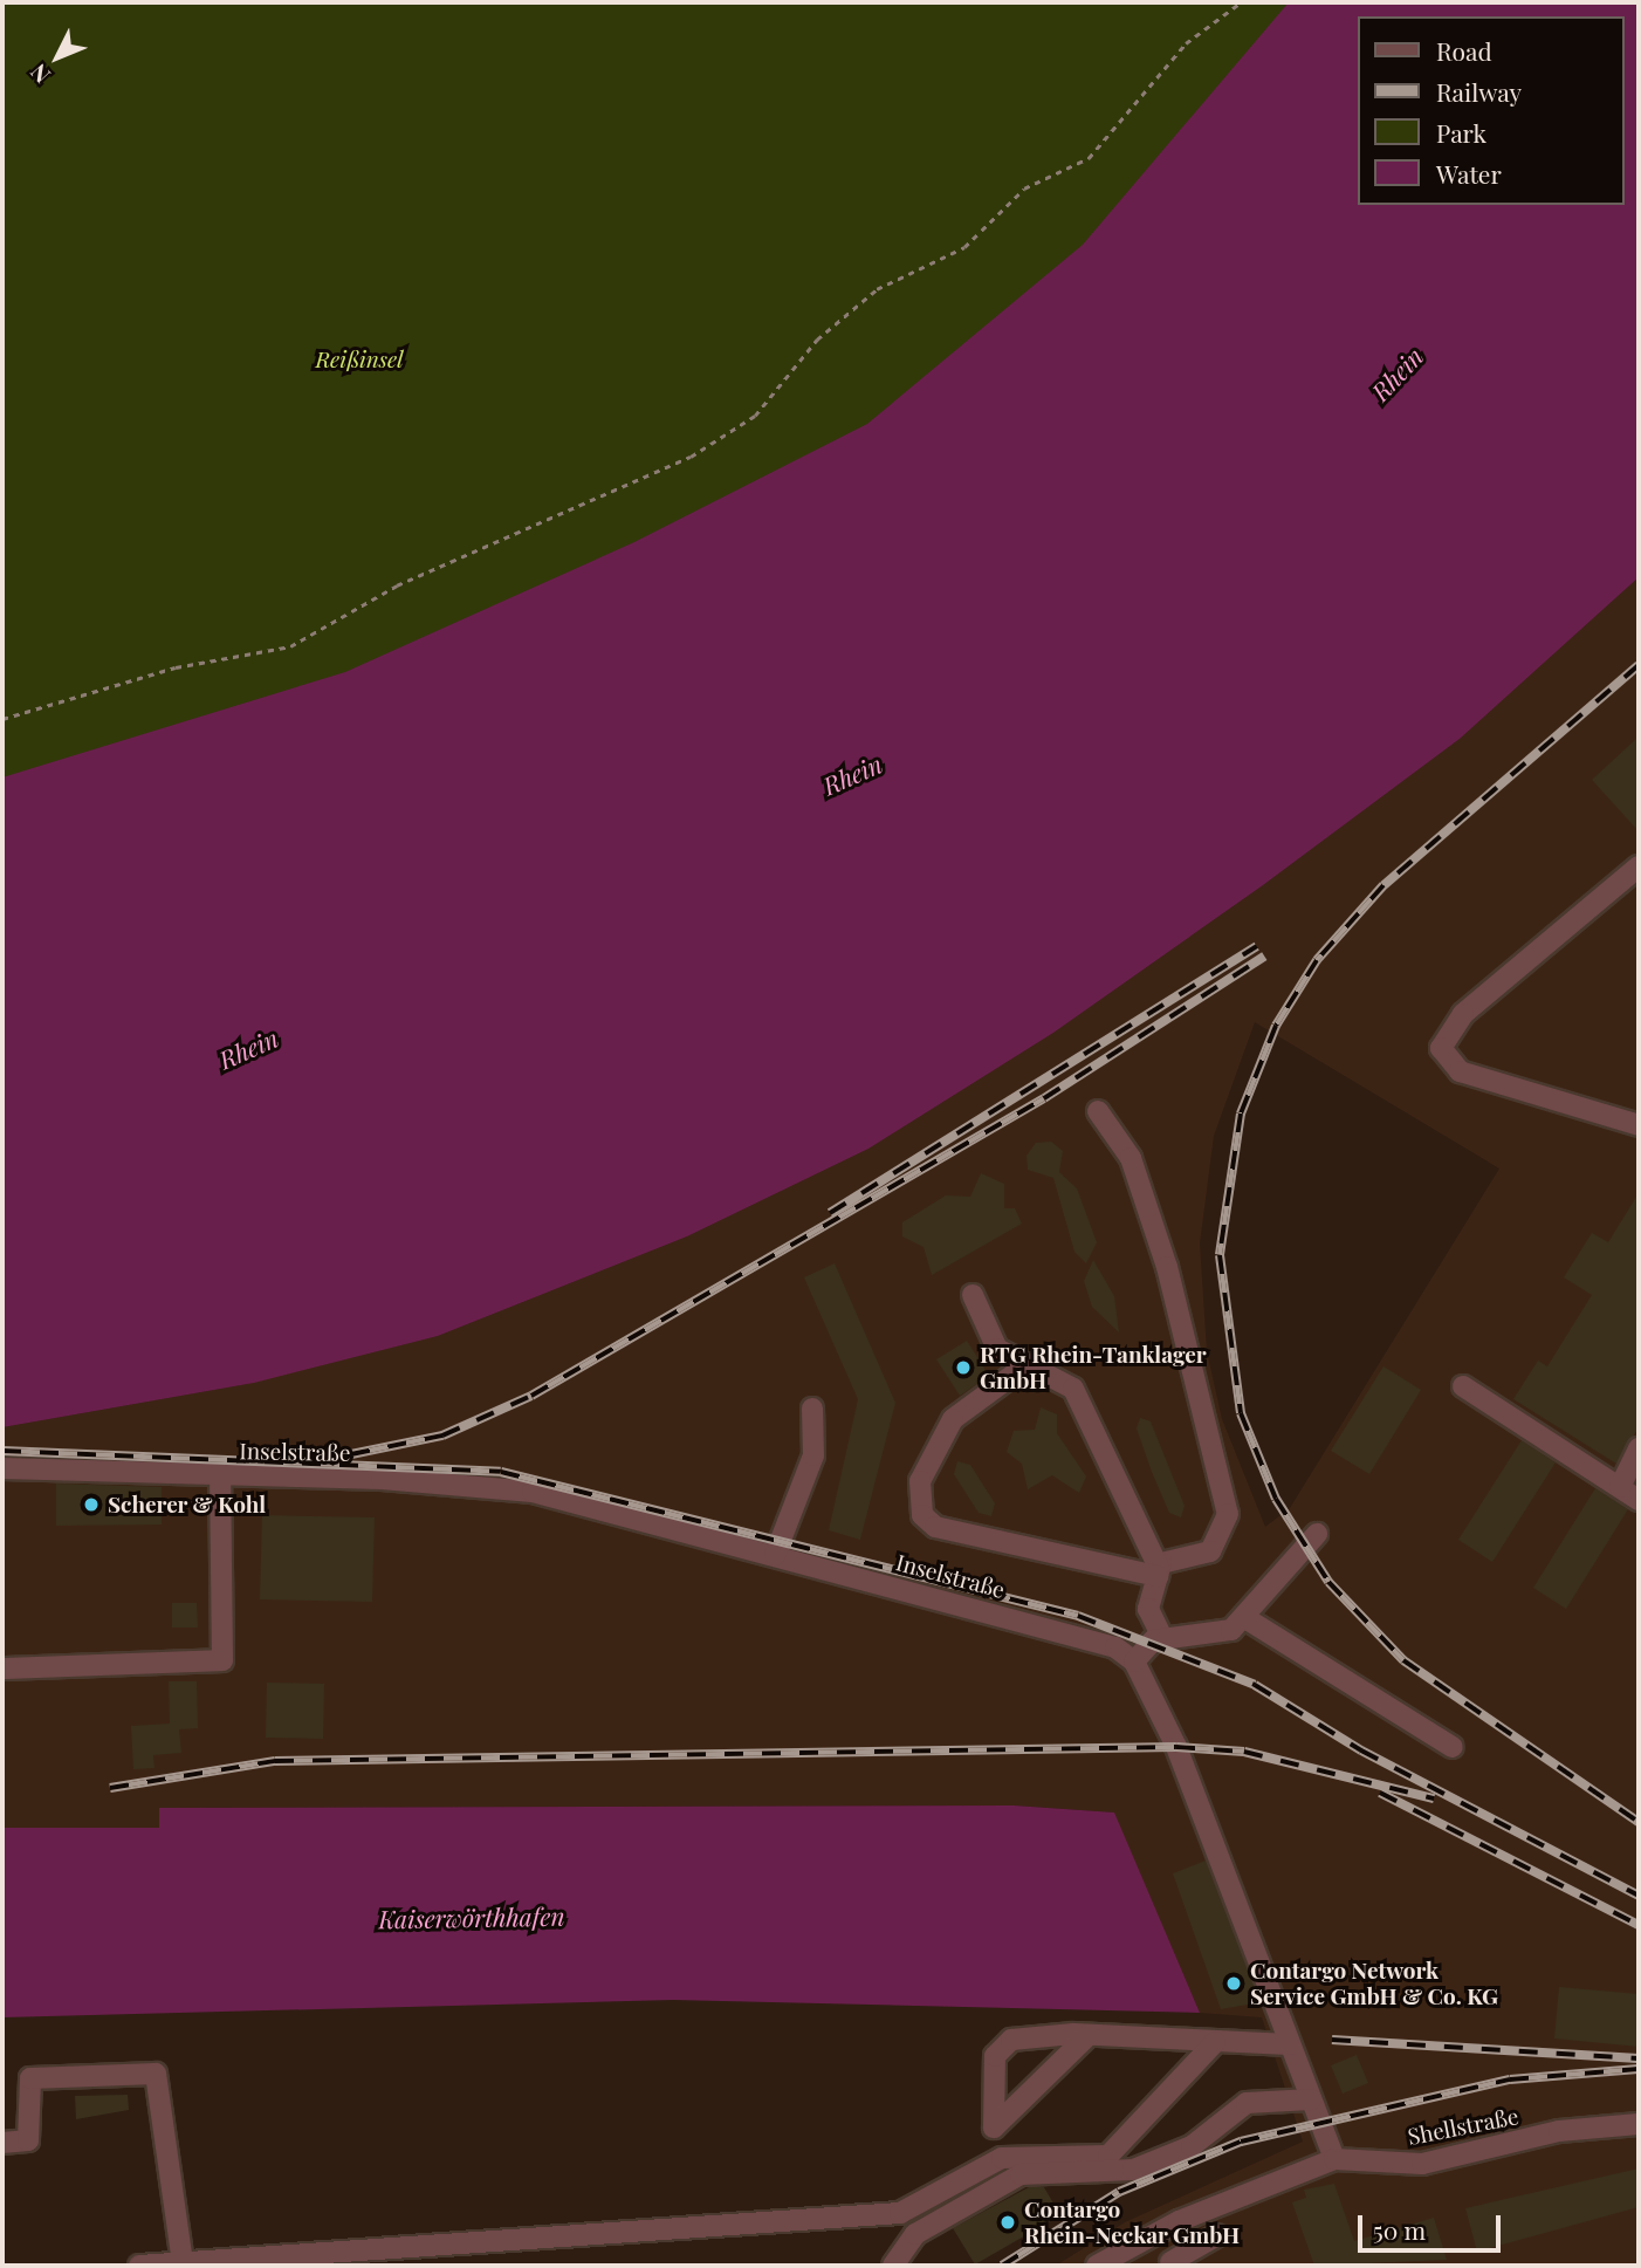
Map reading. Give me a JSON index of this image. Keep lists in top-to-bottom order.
{
  "streets": {
    "street": ["Inselstraße", "Shellstraße"]
  },
  "water": ["Rhein", "Kaiserwörthhafen"],
  "parks": ["Reißinsel"],
  "places": [
    "RTG Rhein-Tanklager GmbH",
    "Scherer & Kohl",
    "Contargo Network Service GmbH & Co. KG",
    "Contargo Rhein-Neckar GmbH"
  ],
  "legend": [
    "Road",
    "Railway",
    "Park",
    "Water"
  ],
  "scale_bar": "50 m",
  "north": "bottom left"
}
